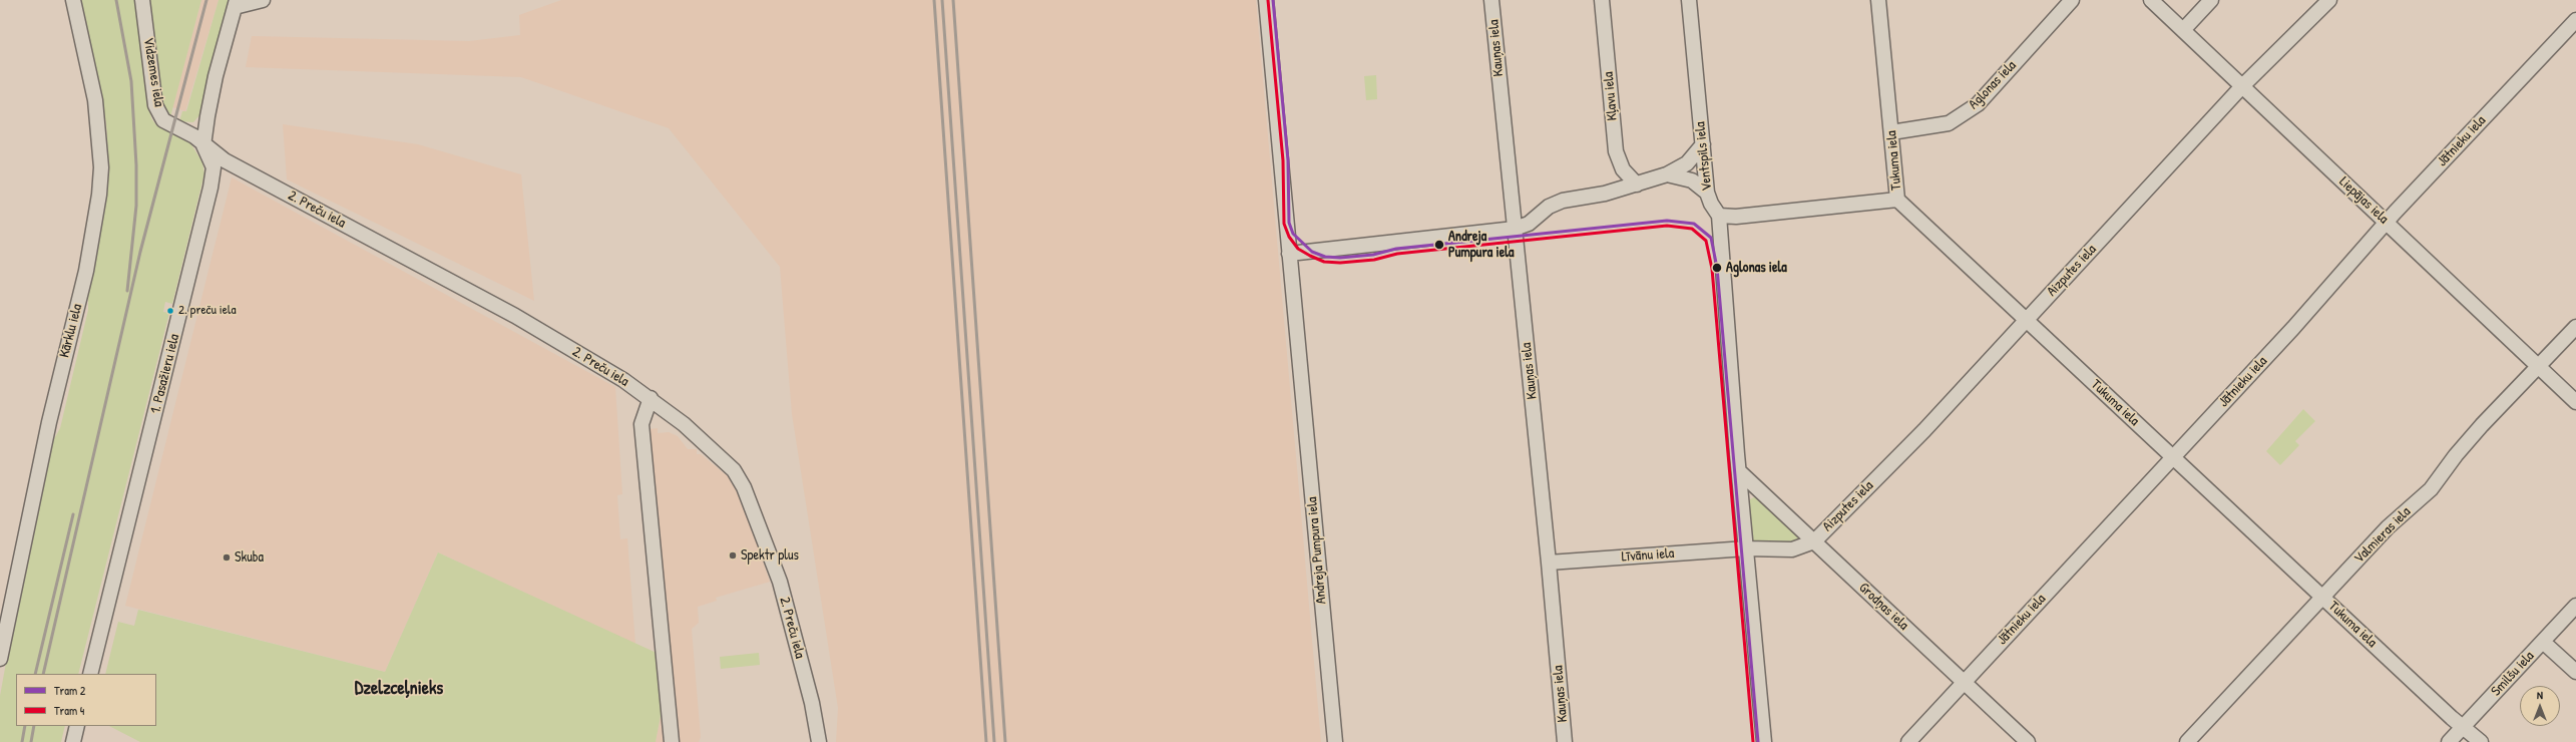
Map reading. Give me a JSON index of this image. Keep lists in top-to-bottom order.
{
  "streets": {
    "street": [
      "Kauņas iela",
      "Vidzemes iela",
      "Aglonas iela",
      "Kļavu iela",
      "Jātnieku iela",
      "Ventspils iela",
      "Tukuma iela",
      "Liepājas iela",
      "2. Preču iela",
      "Aizputes iela",
      "Kārklu iela",
      "1. Pasažieru iela",
      "Valmieras iela",
      "Andreja Pumpura iela",
      "Līvānu iela",
      "Grodņas iela",
      "Smilšu iela"
    ]
  },
  "crossings": [
    ["Kauņas iela", "Līvānu iela"],
    ["Vidzemes iela", "2. Preču iela"],
    ["Vidzemes iela", "1. Pasažieru iela"],
    ["Aglonas iela", "Tukuma iela"],
    ["Jātnieku iela", "Tukuma iela"],
    ["Jātnieku iela", "Liepājas iela"],
    ["Jātnieku iela", "Grodņas iela"],
    ["Ventspils iela", "Līvānu iela"],
    ["Ventspils iela", "Grodņas iela"],
    ["Tukuma iela", "Aizputes iela"],
    ["Tukuma iela", "Valmieras iela"],
    ["Tukuma iela", "Smilšu iela"],
    ["Liepājas iela", "Aizputes iela"],
    ["Liepājas iela", "Valmieras iela"],
    ["2. Preču iela", "1. Pasažieru iela"],
    ["Aizputes iela", "Līvānu iela"],
    ["Aizputes iela", "Grodņas iela"],
    ["Līvānu iela", "Grodņas iela"]
  ],
  "districts": ["Dzelzceļnieks"],
  "places": [
    "Andreja Pumpura iela",
    "Aglonas iela",
    "2. preču iela",
    "Spektr plus",
    "Skuba"
  ],
  "lines": ["tram line 2", "tram line 4"],
  "legend": ["Tram 2", "Tram 4"],
  "north": "top"
}
